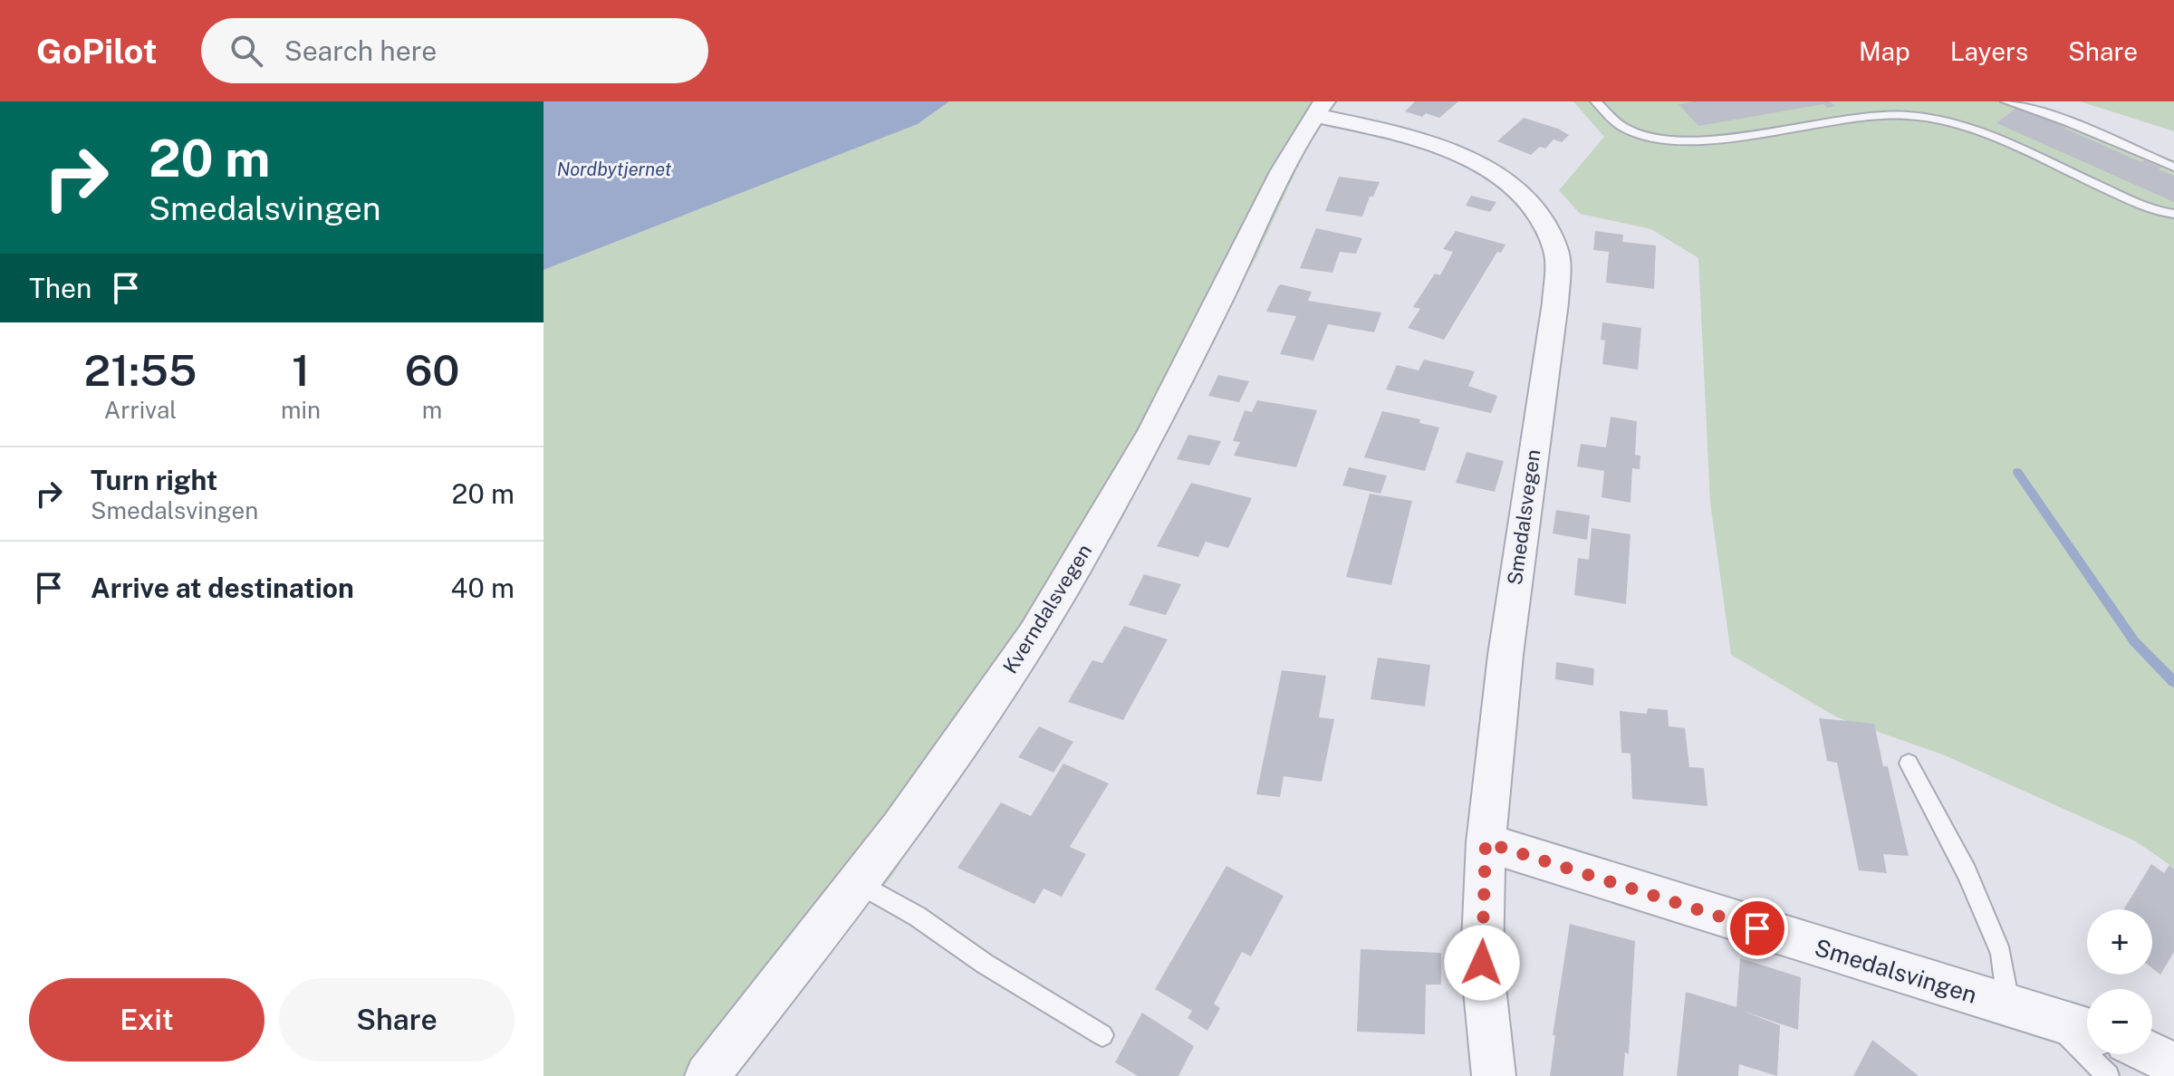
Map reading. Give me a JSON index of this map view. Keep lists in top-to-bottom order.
{
  "streets": {
    "street": ["Smedalsvegen", "Kverndalsvegen", "Smedalsvingen"]
  },
  "crossings": [
    ["Smedalsvegen", "Kverndalsvegen"],
    ["Smedalsvegen", "Smedalsvingen"]
  ],
  "water": ["Nordbytjernet"],
  "page": {
    "header": "GoPilot",
    "search": "Search here",
    "nav": ["Map", "Layers", "Share"],
    "turn": ["20 m", "Smedalsvingen"],
    "then": "Then",
    "eta": [
      "21:55",
      "Arrival",
      "1",
      "min",
      "60",
      "m"
    ],
    "list": [
      {
        "name": "Turn right",
        "note": "Smedalsvingen",
        "value": "20 m"
      },
      {
        "name": "Arrive at destination",
        "value": "40 m"
      }
    ],
    "map_buttons": ["+", "−"],
    "buttons": ["Exit", "Share"]
  }
}
